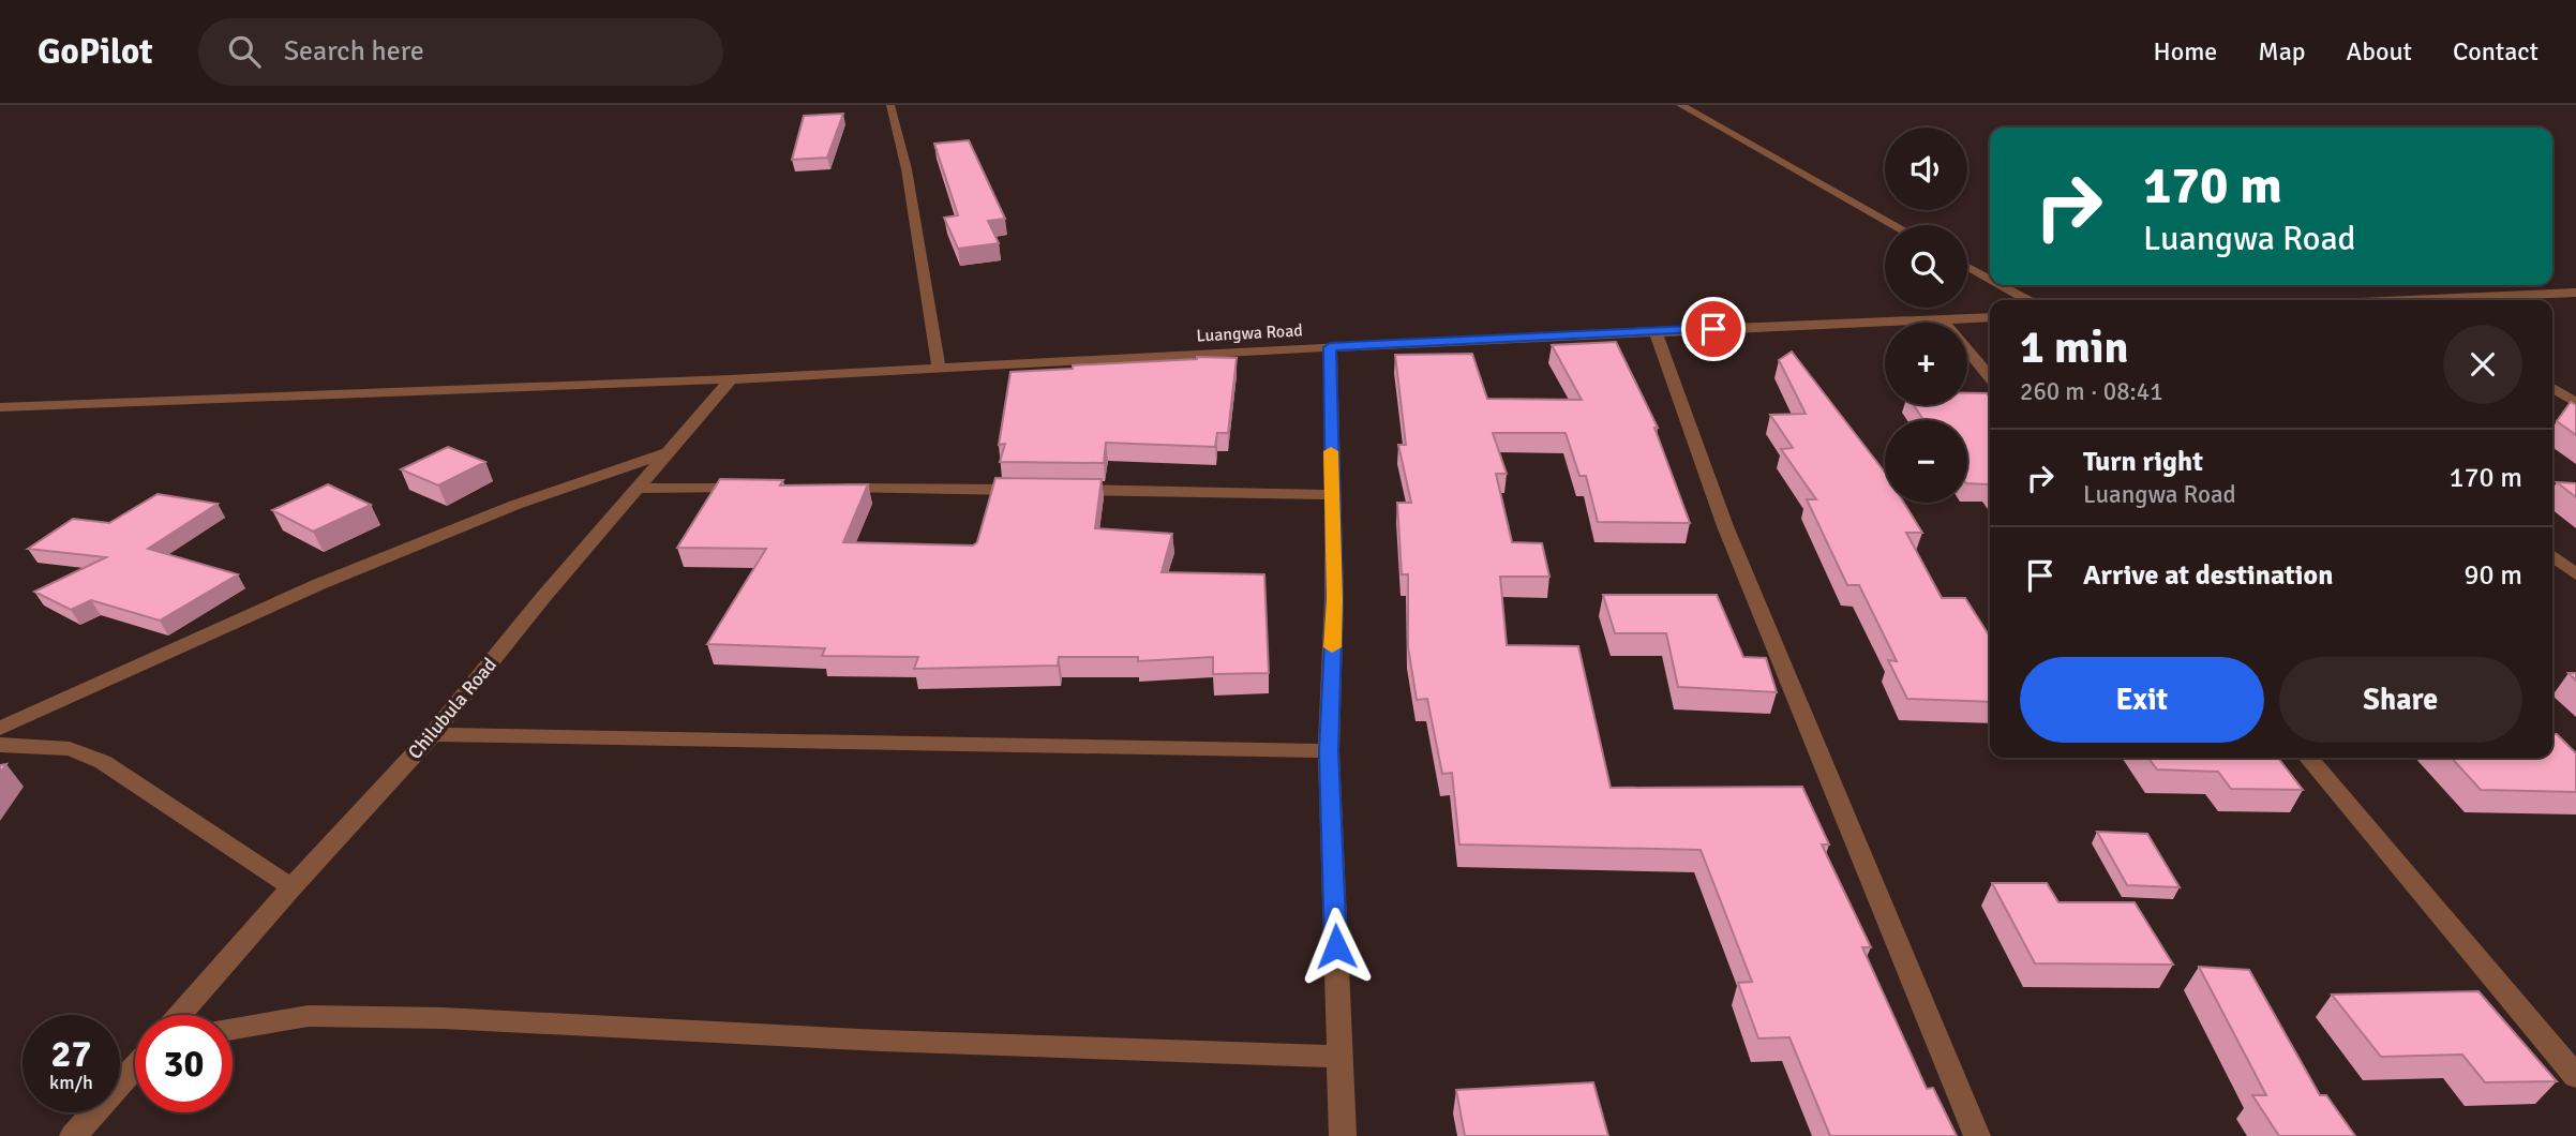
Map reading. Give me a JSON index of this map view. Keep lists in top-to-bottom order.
{
  "streets": {
    "street": ["Luangwa Road", "Chilubula Road"]
  },
  "crossings": [
    ["Luangwa Road", "Chilubula Road"]
  ],
  "page": {
    "header": "GoPilot",
    "search": "Search here",
    "nav": [
      "Home",
      "Map",
      "About",
      "Contact"
    ],
    "map_buttons": ["+", "−"],
    "turn": ["170 m", "Luangwa Road"],
    "heading": ["1 min", "260 m · 08:41"],
    "list": [
      {
        "name": "Turn right",
        "note": "Luangwa Road",
        "value": "170 m"
      },
      {
        "name": "Arrive at destination",
        "value": "90 m"
      }
    ],
    "buttons": ["Exit", "Share"],
    "speed": "27 km/h",
    "limit": "30"
  }
}
